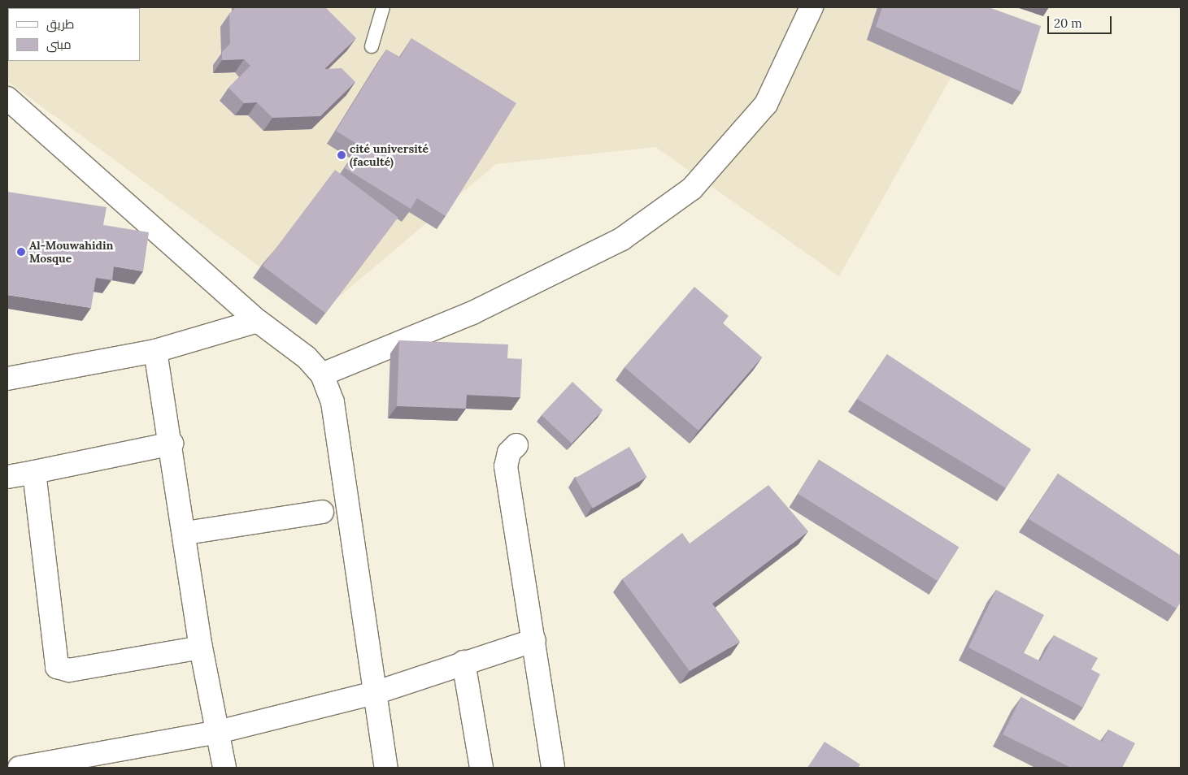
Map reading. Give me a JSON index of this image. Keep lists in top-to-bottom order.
{
  "places": ["cité université (faculté)", "Al-Mouwahidin Mosque"],
  "legend": ["طريق", "مبنى"],
  "scale_bar": "20 m"
}
